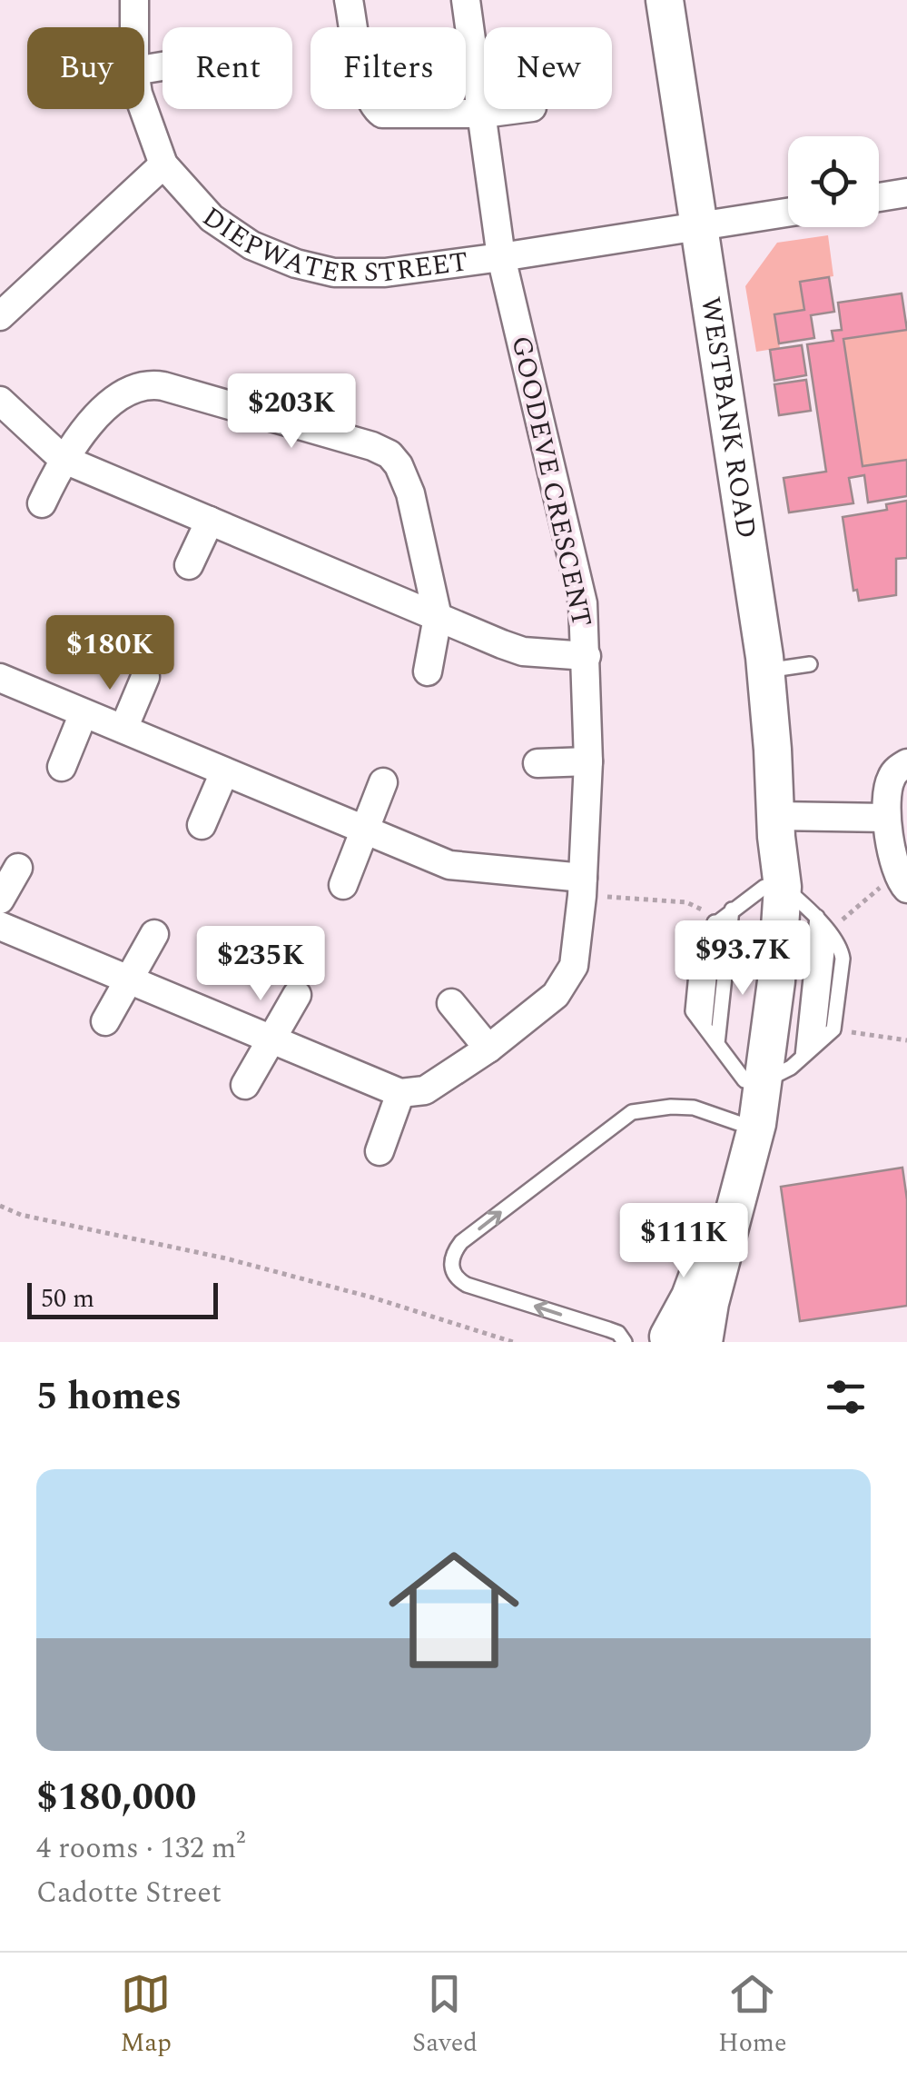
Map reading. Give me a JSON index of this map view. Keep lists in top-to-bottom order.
{
  "streets": {
    "street": ["DIEPWATER STREET", "WESTBANK ROAD", "GOODEVE CRESCENT"]
  },
  "crossings": [
    ["DIEPWATER STREET", "WESTBANK ROAD"],
    ["DIEPWATER STREET", "GOODEVE CRESCENT"]
  ],
  "scale_bar": "50 m",
  "page": {
    "chip": [
      "Buy",
      "Rent",
      "Filters",
      "New"
    ],
    "price": [
      "$203K",
      "$180K",
      "$93.7K",
      "$235K",
      "$111K"
    ],
    "scale": "50 m",
    "heading": "5 homes",
    "list": [
      {
        "name": "$180,000",
        "note": "4 rooms · 132 m² · Cadotte Street"
      }
    ],
    "tabs": ["Map", "Saved", "Home"]
  }
}
